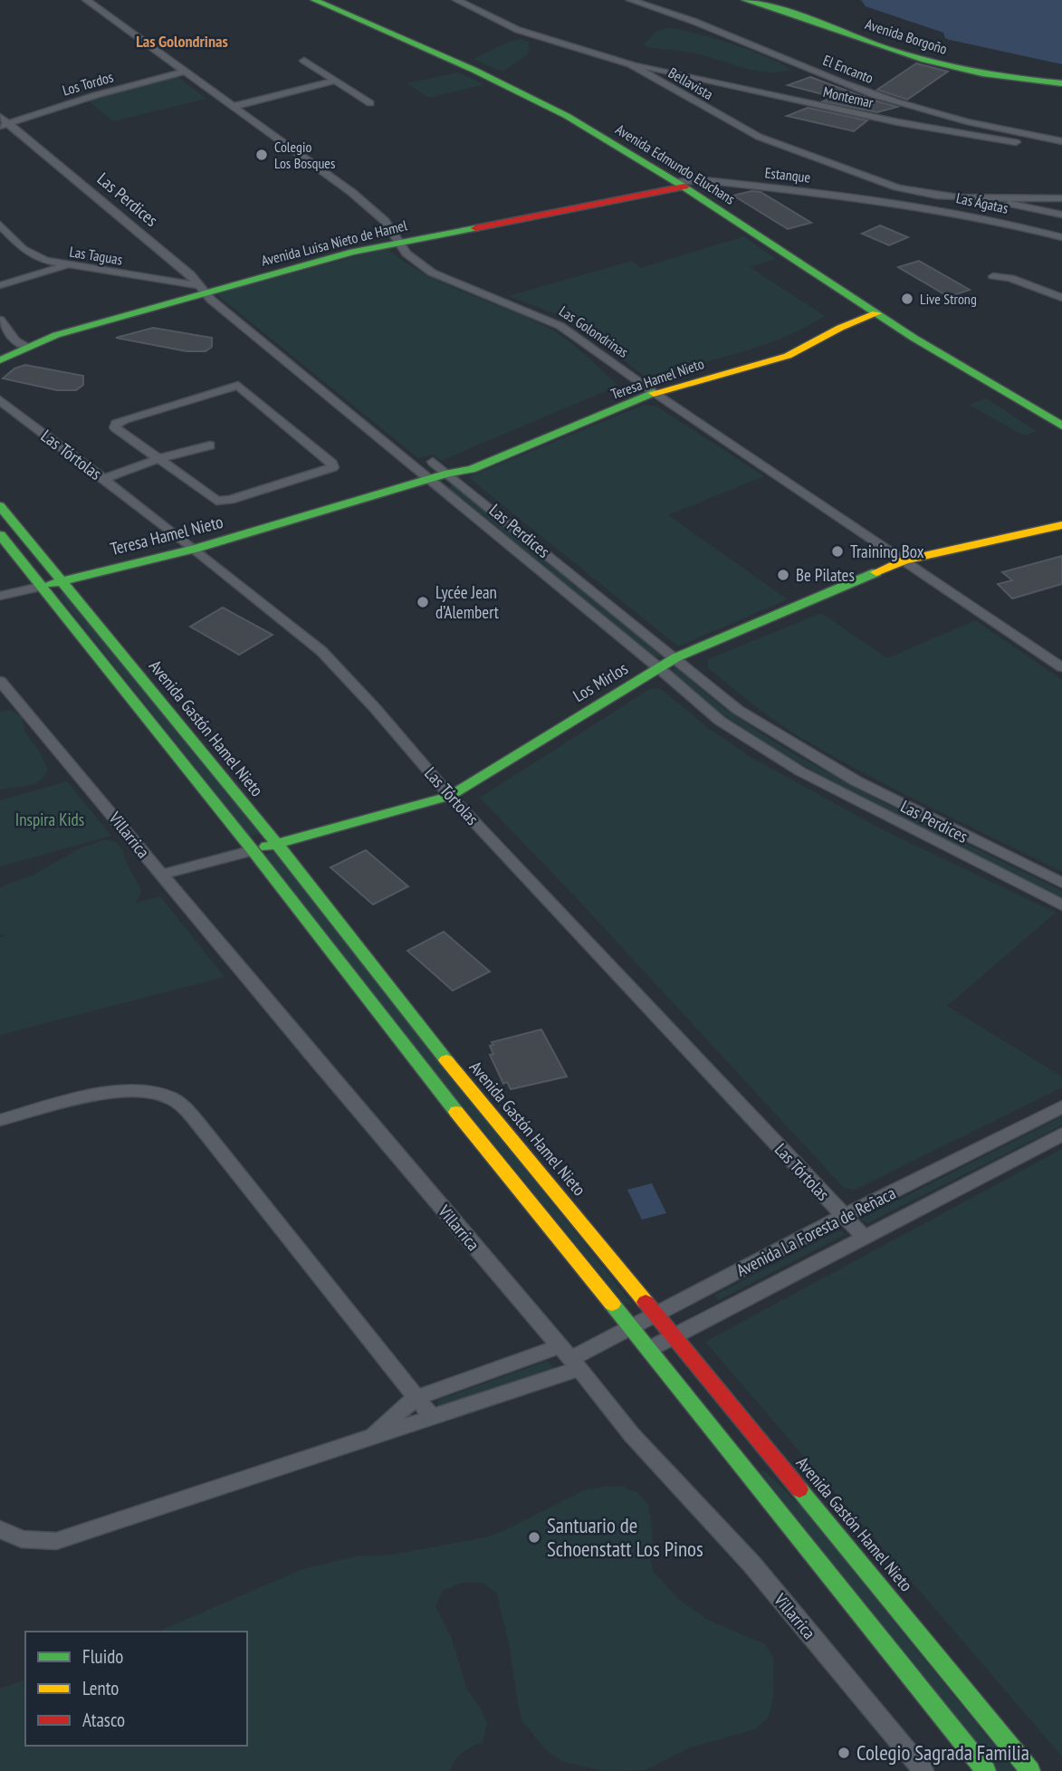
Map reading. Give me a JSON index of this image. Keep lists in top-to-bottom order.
{
  "streets": {
    "main road": [
      "Avenida Borgoño",
      "Avenida Edmundo Eluchans",
      "Avenida Luisa Nieto de Hamel",
      "Teresa Hamel Nieto",
      "Los Mirlos",
      "Avenida Gastón Hamel Nieto"
    ],
    "street": [
      "El Encanto",
      "Los Tordos",
      "Bellavista",
      "Montemar",
      "Estanque",
      "Las Perdices",
      "Las Ágatas",
      "Las Taguas",
      "Las Golondrinas",
      "Las Tórtolas",
      "Villarrica",
      "Avenida La Foresta de Reñaca"
    ]
  },
  "crossings": [
    ["Los Tordos", "Las Perdices"],
    ["Los Tordos", "Las Golondrinas"],
    ["Bellavista", "Montemar"],
    ["Avenida Edmundo Eluchans", "Estanque"],
    ["Avenida Edmundo Eluchans", "Avenida Luisa Nieto de Hamel"],
    ["Avenida Edmundo Eluchans", "Teresa Hamel Nieto"],
    ["Estanque", "Las Ágatas"],
    ["Estanque", "Avenida Luisa Nieto de Hamel"],
    ["Las Perdices", "Avenida Luisa Nieto de Hamel"],
    ["Las Perdices", "Las Taguas"],
    ["Las Perdices", "Teresa Hamel Nieto"],
    ["Las Perdices", "Los Mirlos"],
    ["Avenida Luisa Nieto de Hamel", "Las Taguas"],
    ["Avenida Luisa Nieto de Hamel", "Las Golondrinas"],
    ["Las Golondrinas", "Teresa Hamel Nieto"],
    ["Las Golondrinas", "Los Mirlos"],
    ["Teresa Hamel Nieto", "Las Tórtolas"],
    ["Teresa Hamel Nieto", "Avenida Gastón Hamel Nieto"],
    ["Las Tórtolas", "Los Mirlos"],
    ["Las Tórtolas", "Avenida La Foresta de Reñaca"],
    ["Los Mirlos", "Avenida Gastón Hamel Nieto"],
    ["Los Mirlos", "Villarrica"],
    ["Avenida Gastón Hamel Nieto", "Avenida La Foresta de Reñaca"],
    ["Villarrica", "Avenida La Foresta de Reñaca"]
  ],
  "districts": ["Las Golondrinas"],
  "parks": ["Inspira Kids"],
  "places": [
    "Colegio Los Bosques",
    "Live Strong",
    "Training Box",
    "Be Pilates",
    "Lycée Jean d’Alembert",
    "Santuario de Schoenstatt Los Pinos",
    "Colegio Sagrada Familia"
  ],
  "legend": ["Fluido", "Lento", "Atasco"]
}
